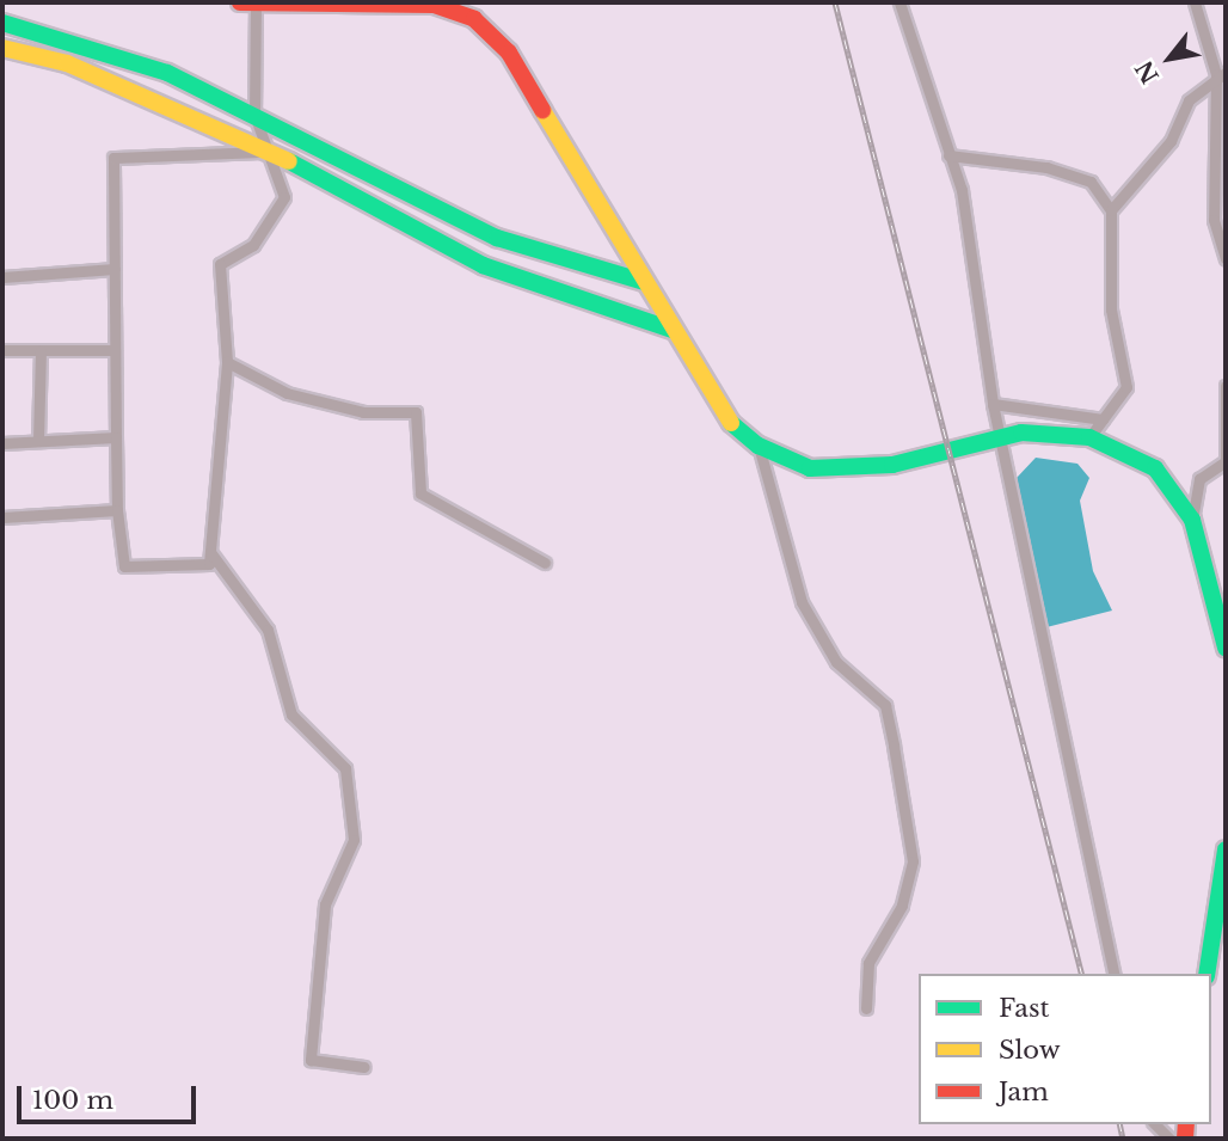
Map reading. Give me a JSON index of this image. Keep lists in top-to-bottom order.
{
  "legend": ["Fast", "Slow", "Jam"],
  "scale_bar": "100 m",
  "north": "bottom left"
}
